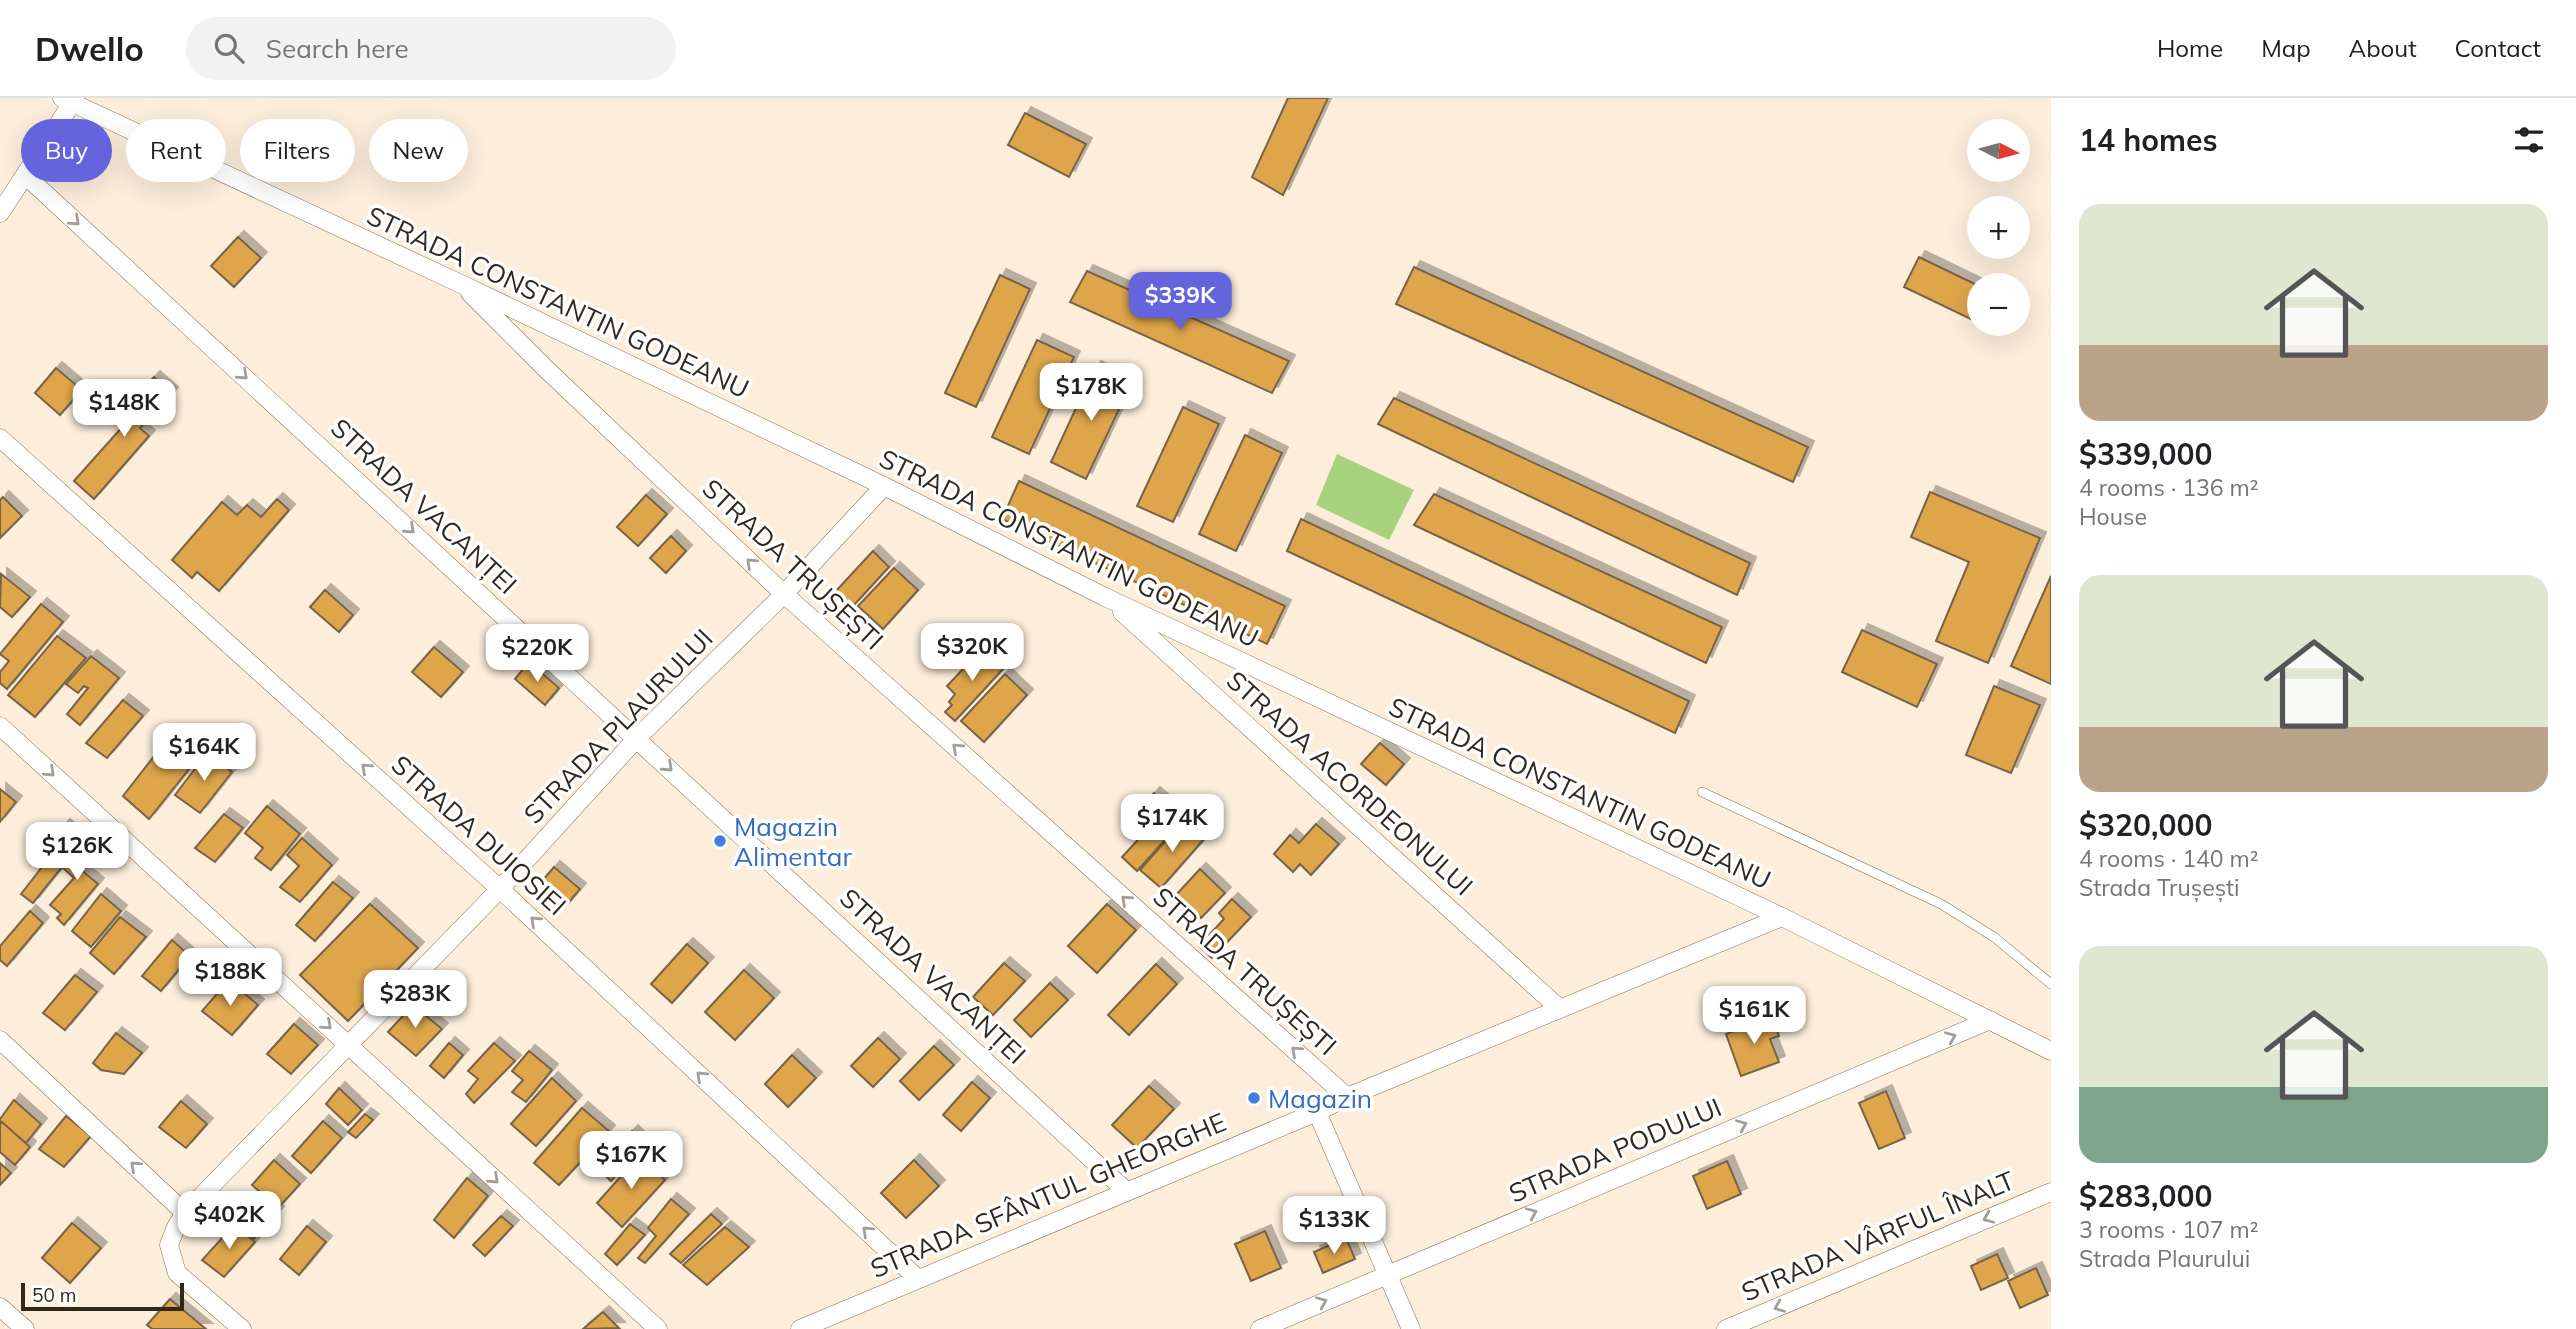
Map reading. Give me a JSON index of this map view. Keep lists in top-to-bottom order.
{
  "streets": {
    "street": [
      "STRADA CONSTANTIN GODEANU",
      "STRADA VACANȚEI",
      "STRADA TRUȘEȘTI",
      "STRADA PLAURULUI",
      "STRADA ACORDEONULUI",
      "STRADA DUIOSIEI",
      "STRADA PODULUI",
      "STRADA SFÂNTUL GHEORGHE",
      "STRADA VÂRFUL ÎNALT"
    ]
  },
  "crossings": [
    ["STRADA CONSTANTIN GODEANU", "STRADA TRUȘEȘTI"],
    ["STRADA CONSTANTIN GODEANU", "STRADA PLAURULUI"],
    ["STRADA CONSTANTIN GODEANU", "STRADA ACORDEONULUI"],
    ["STRADA CONSTANTIN GODEANU", "STRADA PODULUI"],
    ["STRADA CONSTANTIN GODEANU", "STRADA SFÂNTUL GHEORGHE"],
    ["STRADA VACANȚEI", "STRADA PLAURULUI"],
    ["STRADA VACANȚEI", "STRADA SFÂNTUL GHEORGHE"],
    ["STRADA TRUȘEȘTI", "STRADA PLAURULUI"],
    ["STRADA TRUȘEȘTI", "STRADA SFÂNTUL GHEORGHE"],
    ["STRADA PLAURULUI", "STRADA DUIOSIEI"],
    ["STRADA ACORDEONULUI", "STRADA SFÂNTUL GHEORGHE"],
    ["STRADA DUIOSIEI", "STRADA SFÂNTUL GHEORGHE"]
  ],
  "one_way": [
    "STRADA VACANȚEI",
    "STRADA TRUȘEȘTI",
    "STRADA DUIOSIEI",
    "STRADA PODULUI",
    "STRADA VÂRFUL ÎNALT"
  ],
  "places": ["Magazin Alimentar", "Magazin"],
  "scale_bar": "50 m",
  "north": "right",
  "page": {
    "header": "Dwello",
    "search": "Search here",
    "nav": [
      "Home",
      "Map",
      "About",
      "Contact"
    ],
    "heading": "14 homes",
    "map_buttons": ["+", "−"],
    "chip": [
      "Buy",
      "Rent",
      "Filters",
      "New"
    ],
    "list": [
      {
        "name": "$339,000",
        "note": "4 rooms · 136 m² · House"
      },
      {
        "name": "$320,000",
        "note": "4 rooms · 140 m² · Strada Trușești"
      },
      {
        "name": "$283,000",
        "note": "3 rooms · 107 m² · Strada Plaurului"
      }
    ],
    "price": [
      "$339K",
      "$178K",
      "$148K",
      "$320K",
      "$220K",
      "$164K",
      "$174K",
      "$126K",
      "$188K",
      "$283K",
      "$161K",
      "$167K",
      "$402K",
      "$133K"
    ],
    "scale": "50 m"
  }
}
